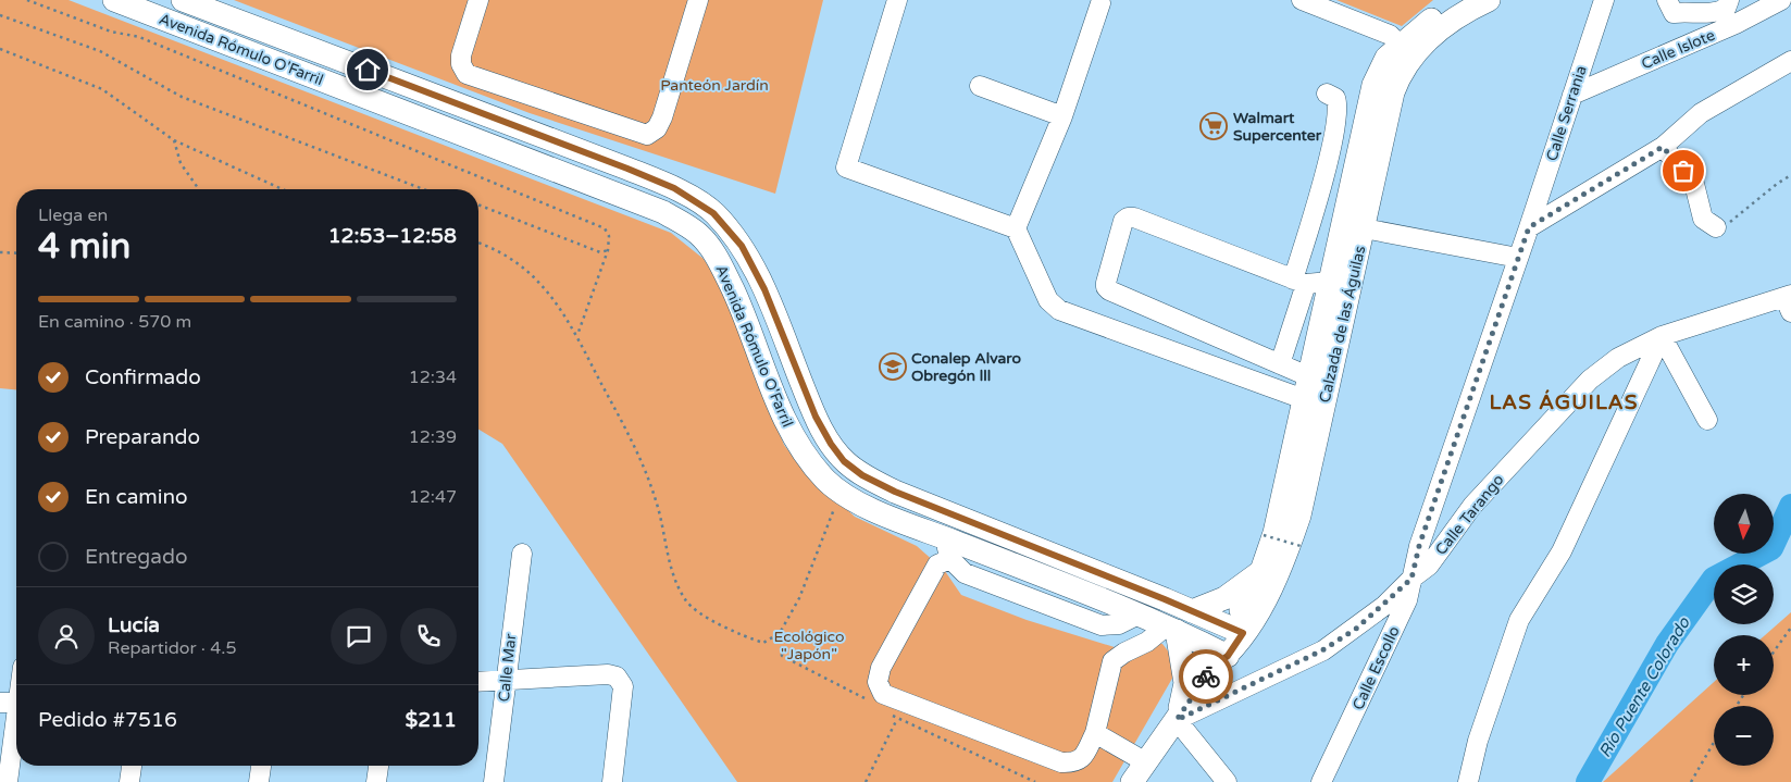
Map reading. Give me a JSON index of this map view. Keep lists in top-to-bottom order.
{
  "streets": {
    "main road": ["Avenida Rómulo O'Farril", "Calzada de las Águilas"],
    "street": [
      "Calle Islote",
      "Calle Serrania",
      "Calle Tarango",
      "Calle Mar",
      "Calle Escollo"
    ]
  },
  "crossings": [
    ["Avenida Rómulo O'Farril", "Calzada de las Águilas"],
    ["Calle Islote", "Calle Serrania"],
    ["Calle Serrania", "Calle Escollo"],
    ["Calzada de las Águilas", "Calle Tarango"],
    ["Calle Tarango", "Calle Escollo"]
  ],
  "districts": ["LAS ÁGUILAS"],
  "water": ["Río Puente Colorado"],
  "parks": ["Panteón Jardín", "Ecológico \"Japón\""],
  "places": {
    "supermarket": ["Walmart Supercenter"],
    "school or university": ["Conalep Alvaro Obregón lll"]
  },
  "north": "bottom",
  "page": {
    "heading": ["4 min", "Llega en", "12:53–12:58"],
    "panel": [
      "Lucía",
      "Repartidor · 4.5",
      "Pedido #7516",
      "$211"
    ],
    "bar": "En camino · 570 m",
    "list": [
      ["Confirmado", "12:34"],
      ["Preparando", "12:39"],
      ["En camino", "12:47"],
      "Entregado"
    ],
    "map_buttons": ["+", "−"]
  }
}
